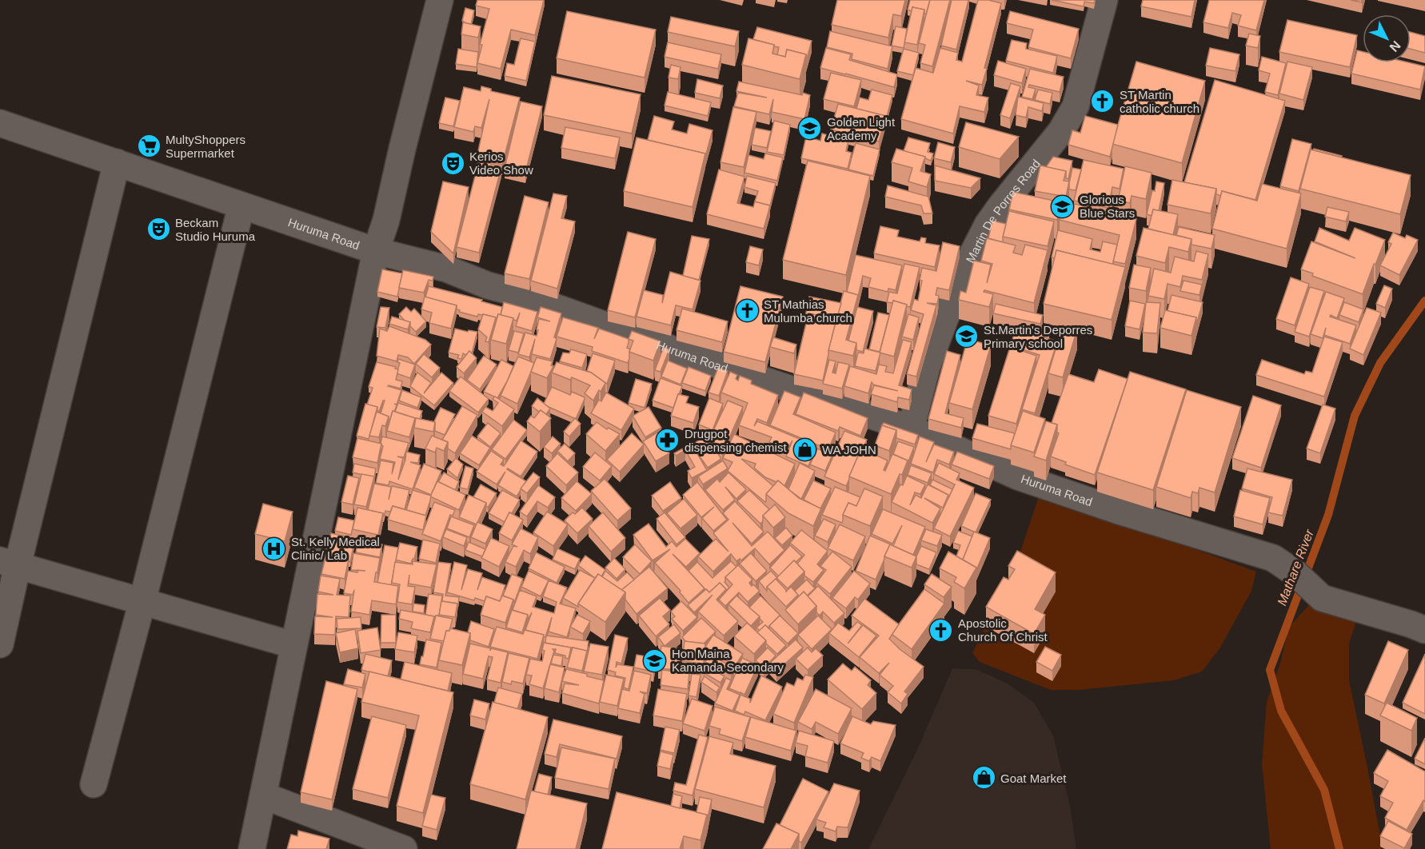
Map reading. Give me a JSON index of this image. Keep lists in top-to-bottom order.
{
  "streets": {
    "street": ["Martin De Porres Road", "Huruma Road"]
  },
  "crossings": [
    ["Martin De Porres Road", "Huruma Road"]
  ],
  "water": ["Mathare River"],
  "places": {
    "church": ["ST Martin catholic church", "ST Mathias Mulumba church", "Apostolic Church Of Christ"],
    "school or university": [
      "Golden Light Academy",
      "Glorious Blue Stars",
      "St.Martin's Deporres Primary school",
      "Hon Maina Kamanda Secondary"
    ],
    "supermarket": ["MultyShoppers Supermarket"],
    "theatre": ["Kerios Video Show", "Beckam Studio Huruma"],
    "pharmacy": ["Drugpot dispensing chemist"],
    "shop": ["WA JOHN", "Goat Market"],
    "hospital": ["St. Kelly Medical Clinic/ Lab"]
  },
  "north": "bottom right"
}
